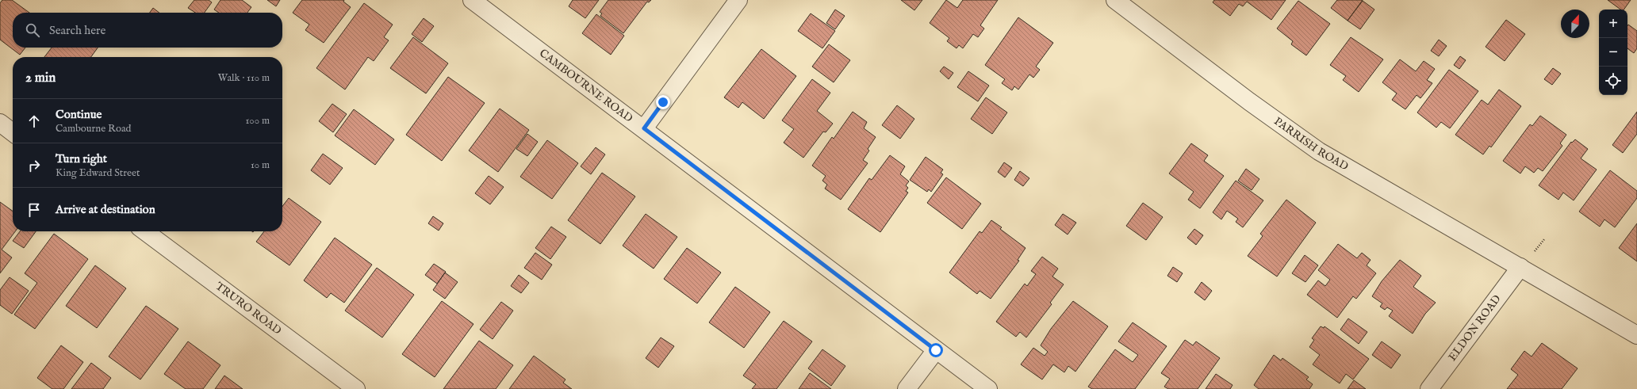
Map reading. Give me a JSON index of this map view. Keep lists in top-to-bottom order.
{
  "streets": {
    "street": [
      "CAMBOURNE ROAD",
      "PARRISH ROAD",
      "TRURO ROAD",
      "ELDON ROAD"
    ]
  },
  "crossings": [
    ["PARRISH ROAD", "ELDON ROAD"]
  ],
  "north": "top",
  "page": {
    "map_buttons": ["+", "−"],
    "search": "Search here",
    "heading": ["2 min", "Walk · 110 m"],
    "list": [
      ["Continue", "Cambourne Road", "100 m"],
      ["Turn right", "King Edward Street", "10 m"],
      "Arrive at destination"
    ]
  }
}
